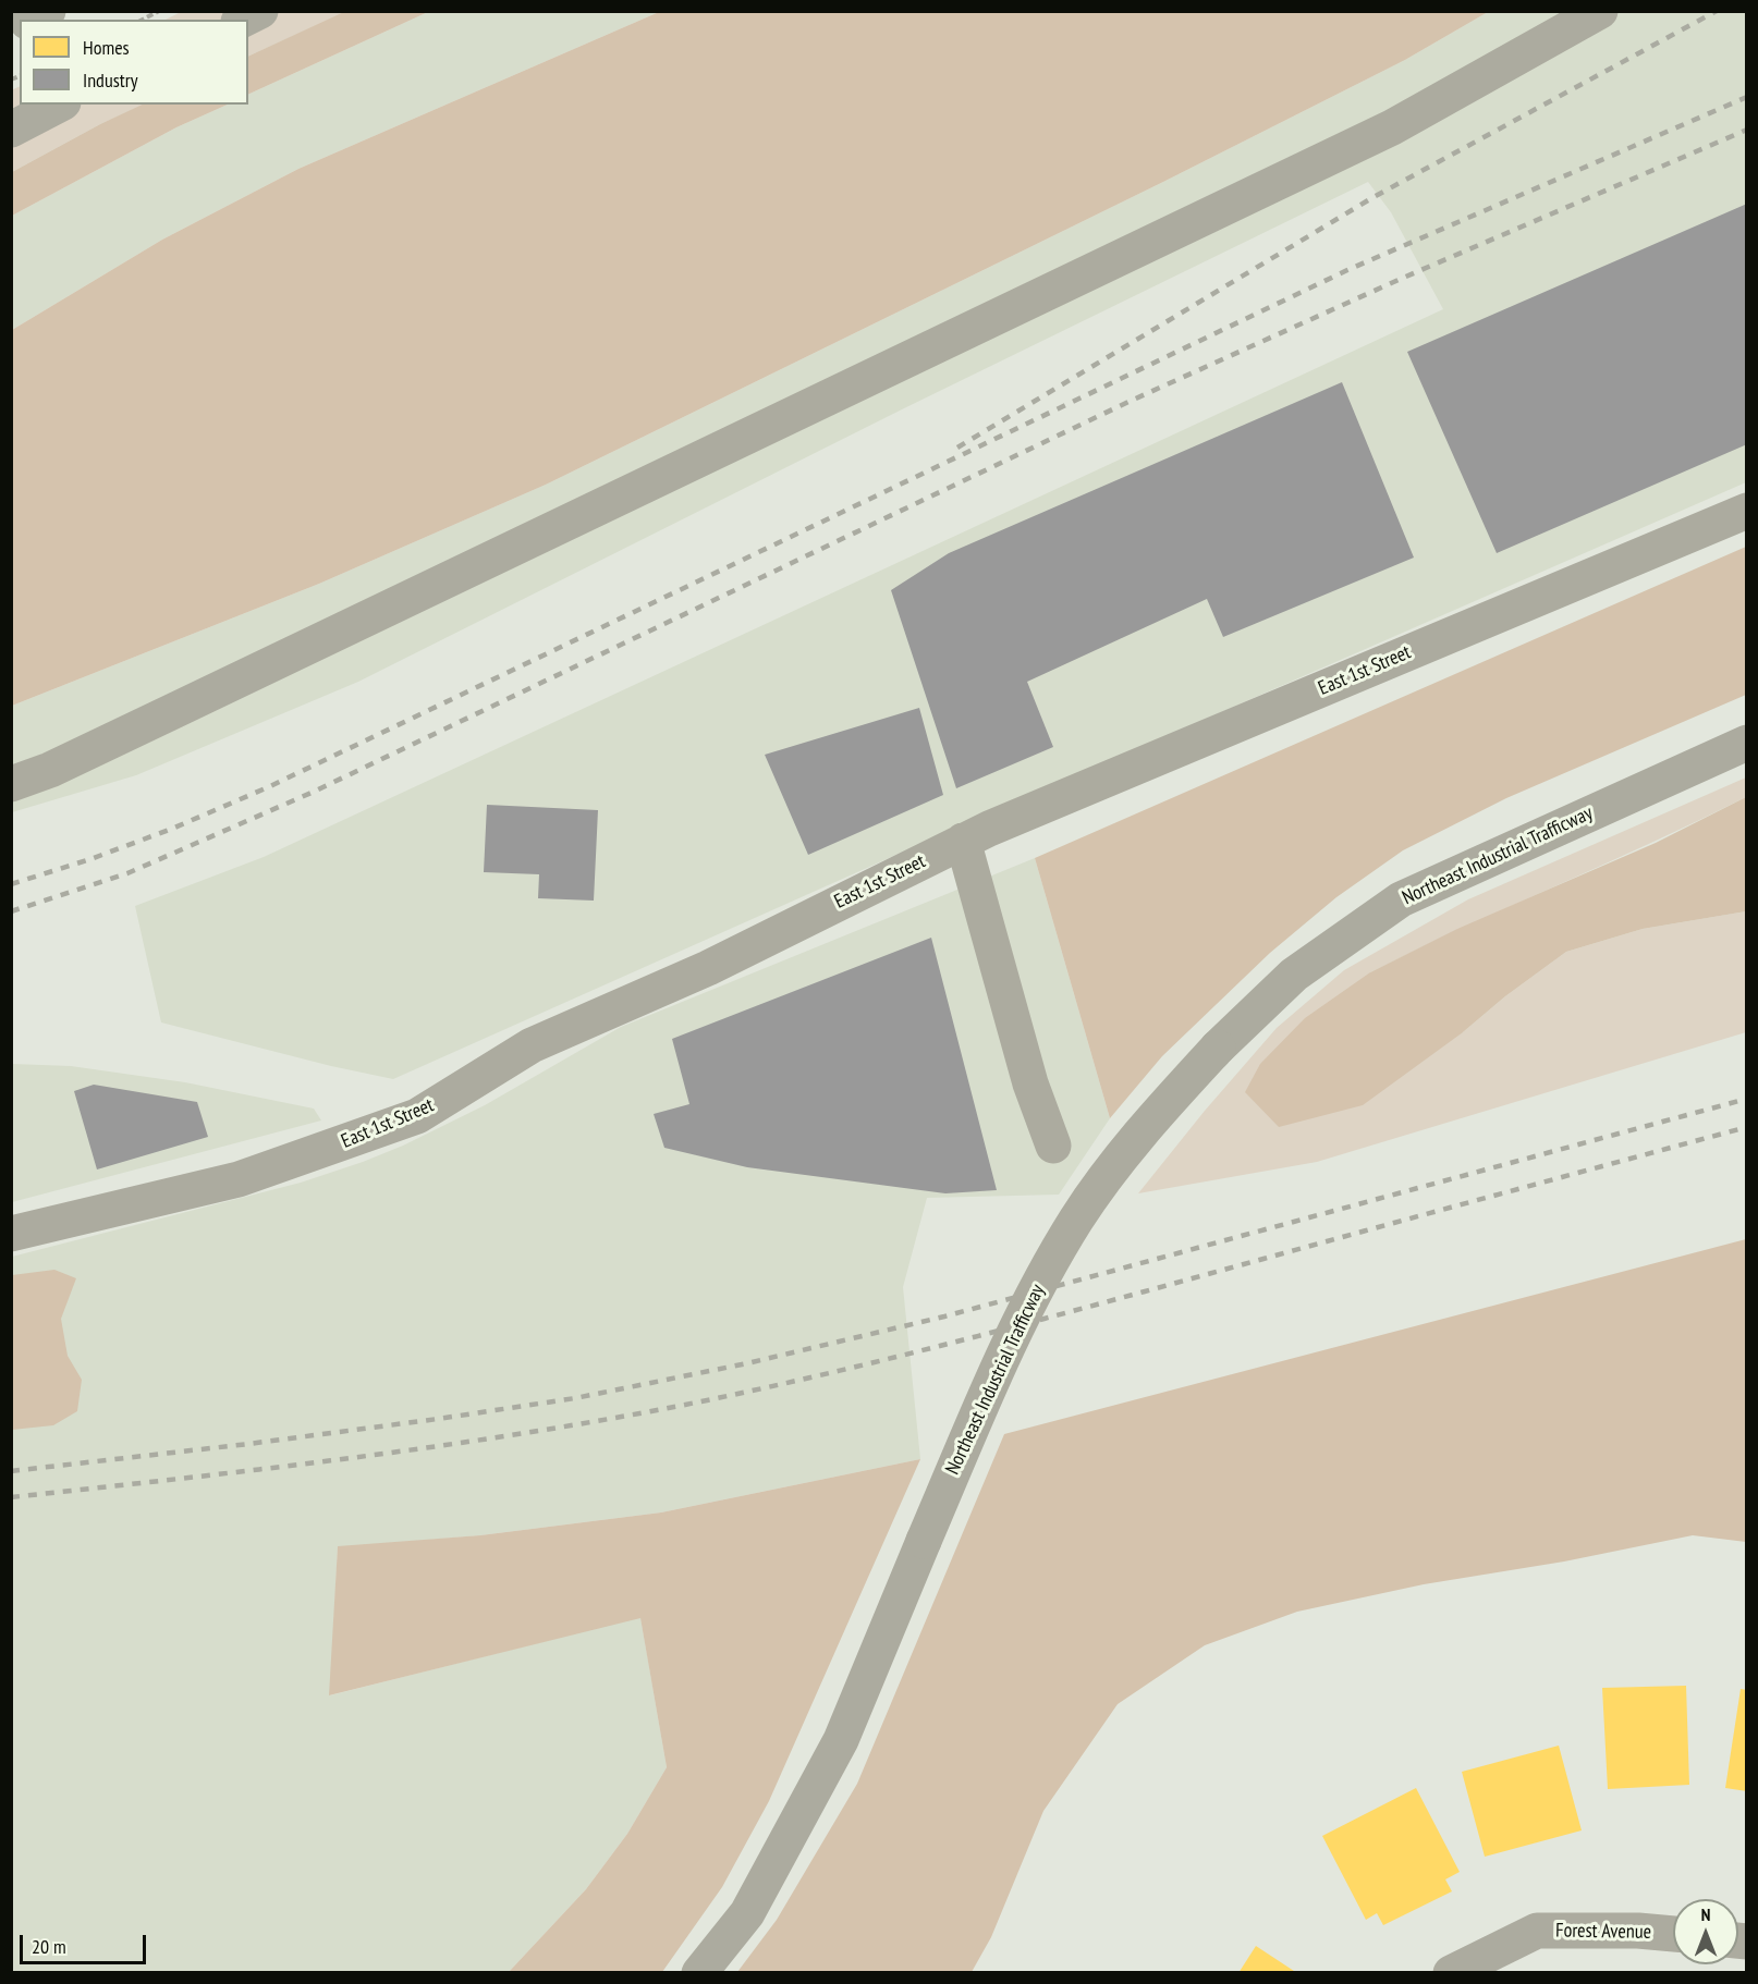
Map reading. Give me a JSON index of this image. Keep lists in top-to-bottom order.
{
  "streets": {
    "street": ["East 1st Street", "Northeast Industrial Trafficway", "Forest Avenue"]
  },
  "legend": ["Homes", "Industry"],
  "scale_bar": "20 m",
  "north": "top"
}
